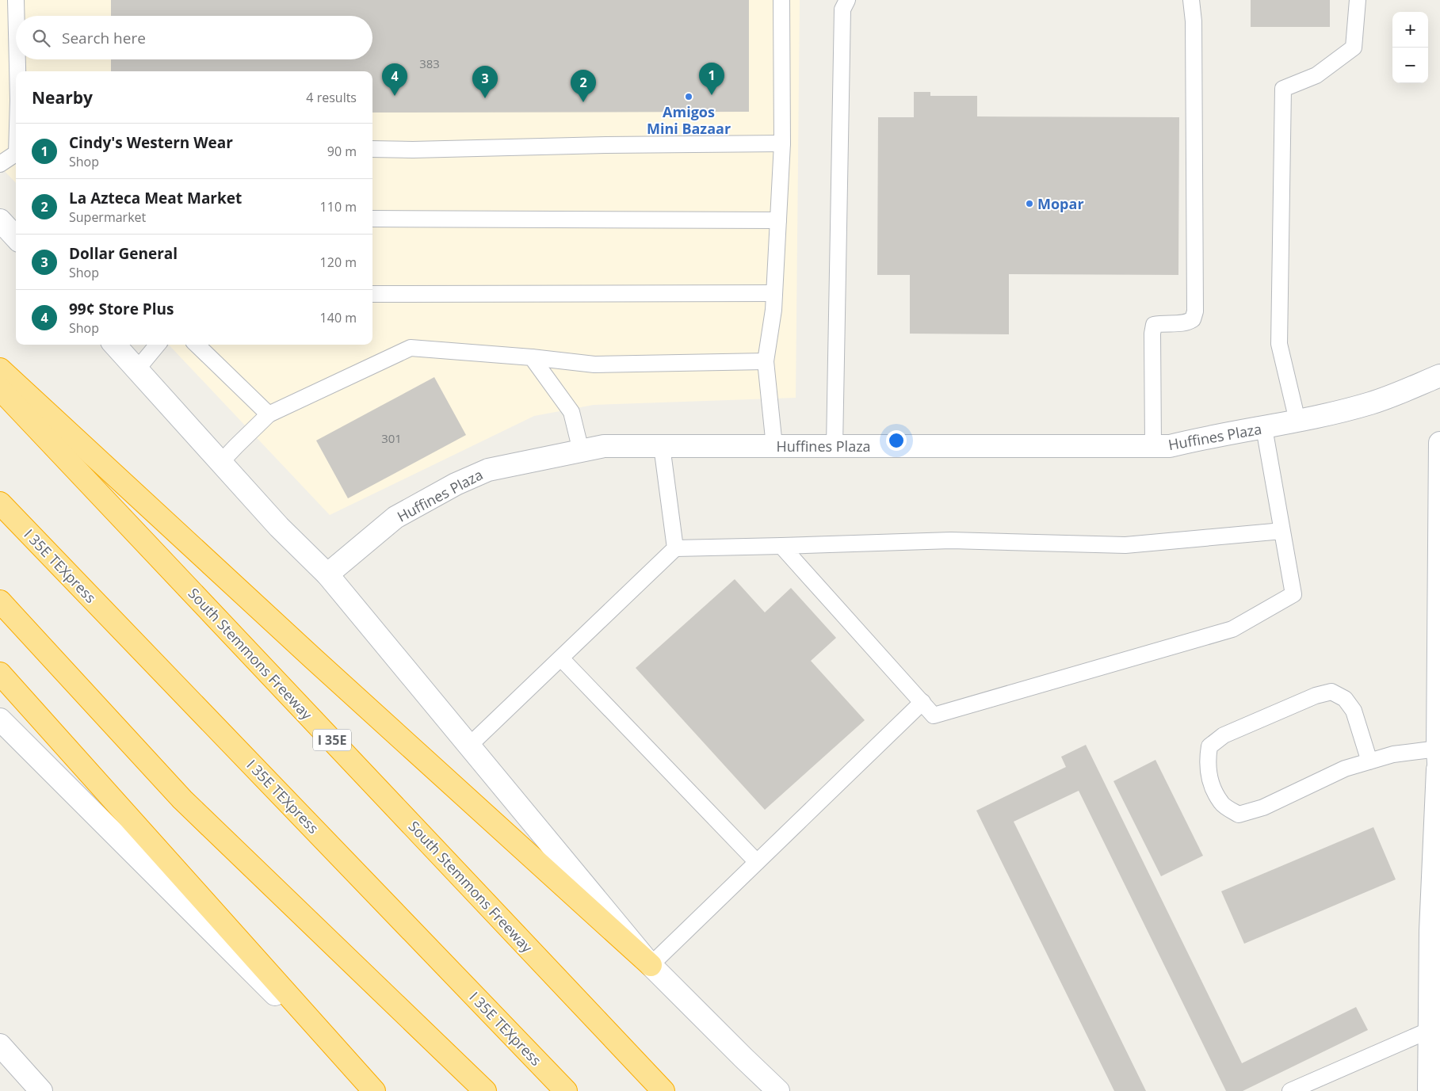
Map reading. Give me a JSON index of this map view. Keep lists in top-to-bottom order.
{
  "streets": {
    "highway": ["I 35E TEXpress", "South Stemmons Freeway", "I 35E"],
    "main road": ["Huffines Plaza"]
  },
  "places": ["Amigos Mini Bazaar", "Mopar"],
  "house_numbers": ["383", "301"],
  "page": {
    "map_buttons": ["+", "−"],
    "search": "Search here",
    "pins": [
      "1",
      "4",
      "3",
      "2"
    ],
    "heading": ["Nearby", "4 results"],
    "list": [
      {
        "mark": "1",
        "name": "Cindy's Western Wear",
        "note": "Shop",
        "value": "90 m"
      },
      {
        "mark": "2",
        "name": "La Azteca Meat Market",
        "note": "Supermarket",
        "value": "110 m"
      },
      {
        "mark": "3",
        "name": "Dollar General",
        "note": "Shop",
        "value": "120 m"
      },
      {
        "mark": "4",
        "name": "99¢ Store Plus",
        "note": "Shop",
        "value": "140 m"
      }
    ]
  }
}
